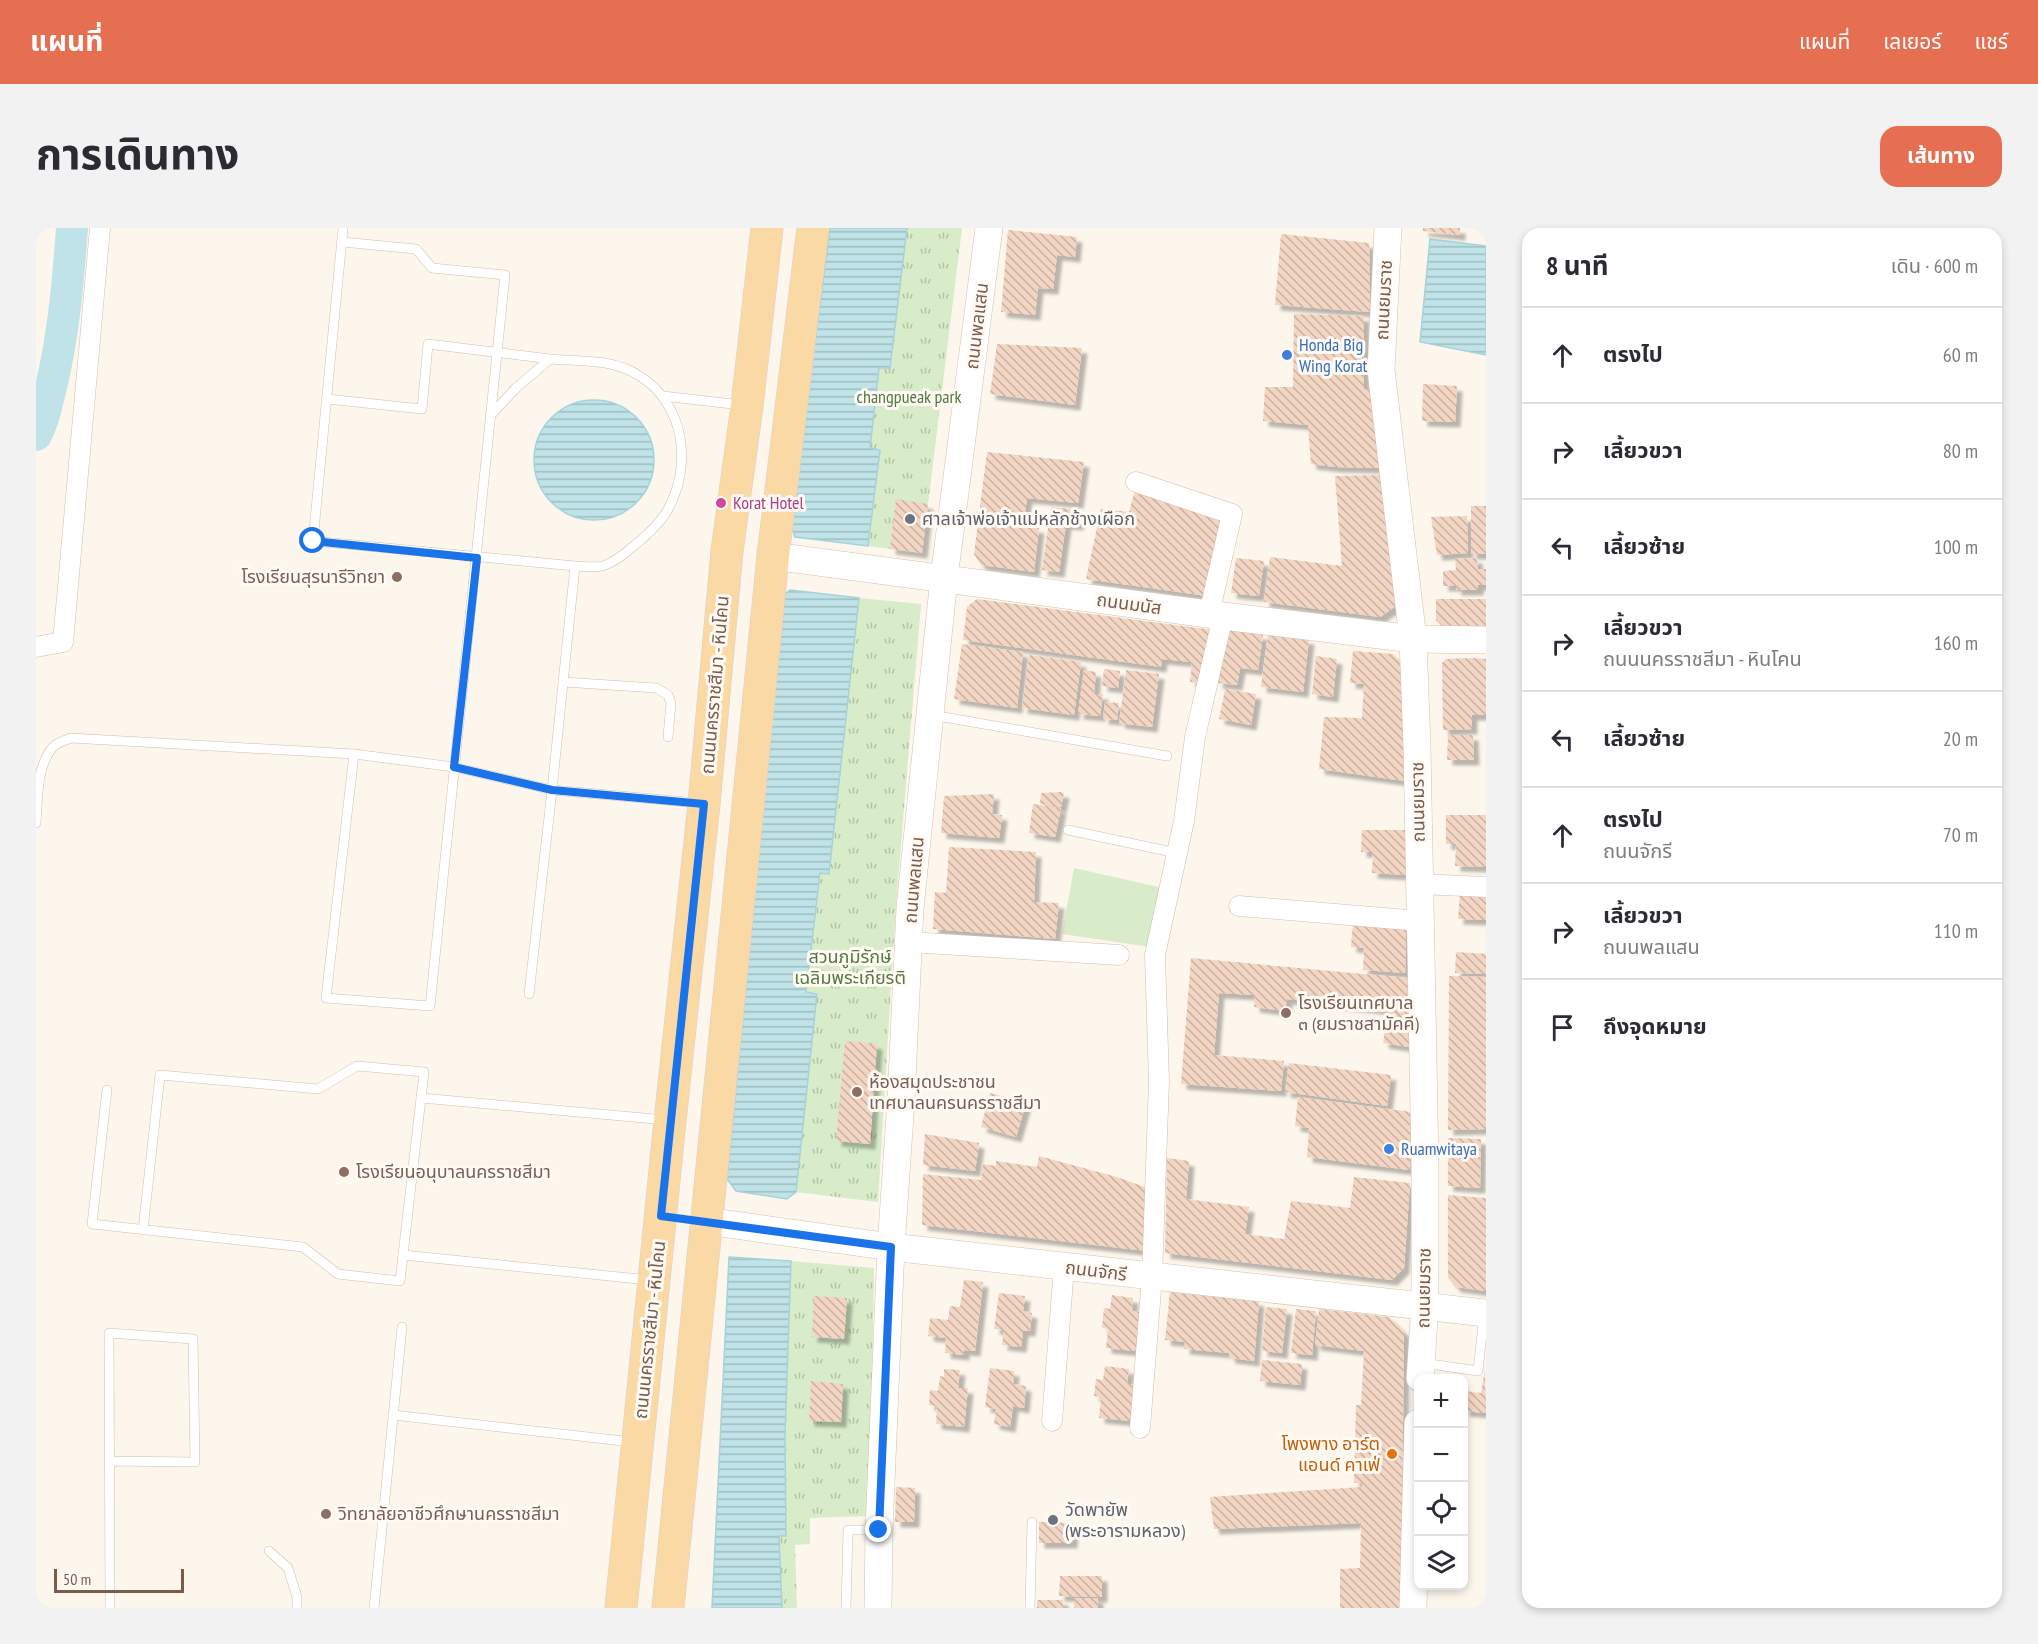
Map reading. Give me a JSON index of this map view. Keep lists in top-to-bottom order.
{
  "streets": {
    "main road": ["ถนนนครราชสีมา - หินโคน"],
    "street": [
      "ถนนยมราช",
      "ถนนพลแสน",
      "ถนนมนัส",
      "ถนนจักรี"
    ]
  },
  "crossings": [
    ["ถนนยมราช", "ถนนมนัส"],
    ["ถนนยมราช", "ถนนจักรี"],
    ["ถนนพลแสน", "ถนนมนัส"],
    ["ถนนพลแสน", "ถนนจักรี"]
  ],
  "parks": ["changpueak park", "สวนภูมิรักษ์ เฉลิมพระเกียรติ"],
  "places": [
    "Honda Big Wing Korat",
    "Korat Hotel",
    "ศาลเจ้าพ่อเจ้าแม่หลักช้างเผือก",
    "โรงเรียนสุรนารีวิทยา",
    "โรงเรียนเทศบาล ๓ (ยมราชสามัคคี)",
    "ห้องสมุดประชาชน เทศบาลนครนครราชสีมา",
    "Ruamwitaya",
    "โรงเรียนอนุบาลนครราชสีมา",
    "โพงพาง อาร์ต แอนด์ คาเฟ่",
    "วิทยาลัยอาชีวศึกษานครราชสีมา",
    "วัดพายัพ (พระอารามหลวง)"
  ],
  "scale_bar": "50 m",
  "page": {
    "header": "แผนที่",
    "nav": ["แผนที่", "เลเยอร์", "แชร์"],
    "title": "การเดินทาง",
    "buttons": "เส้นทาง",
    "heading": ["8 นาที", "เดิน · 600 m"],
    "list": [
      ["ตรงไป", "60 m"],
      ["เลี้ยวขวา", "80 m"],
      ["เลี้ยวซ้าย", "100 m"],
      ["เลี้ยวขวา", "ถนนนครราชสีมา - หินโคน", "160 m"],
      ["เลี้ยวซ้าย", "20 m"],
      ["ตรงไป", "ถนนจักรี", "70 m"],
      ["เลี้ยวขวา", "ถนนพลแสน", "110 m"],
      "ถึงจุดหมาย"
    ],
    "map_buttons": ["+", "−"],
    "scale": "50 m"
  }
}
